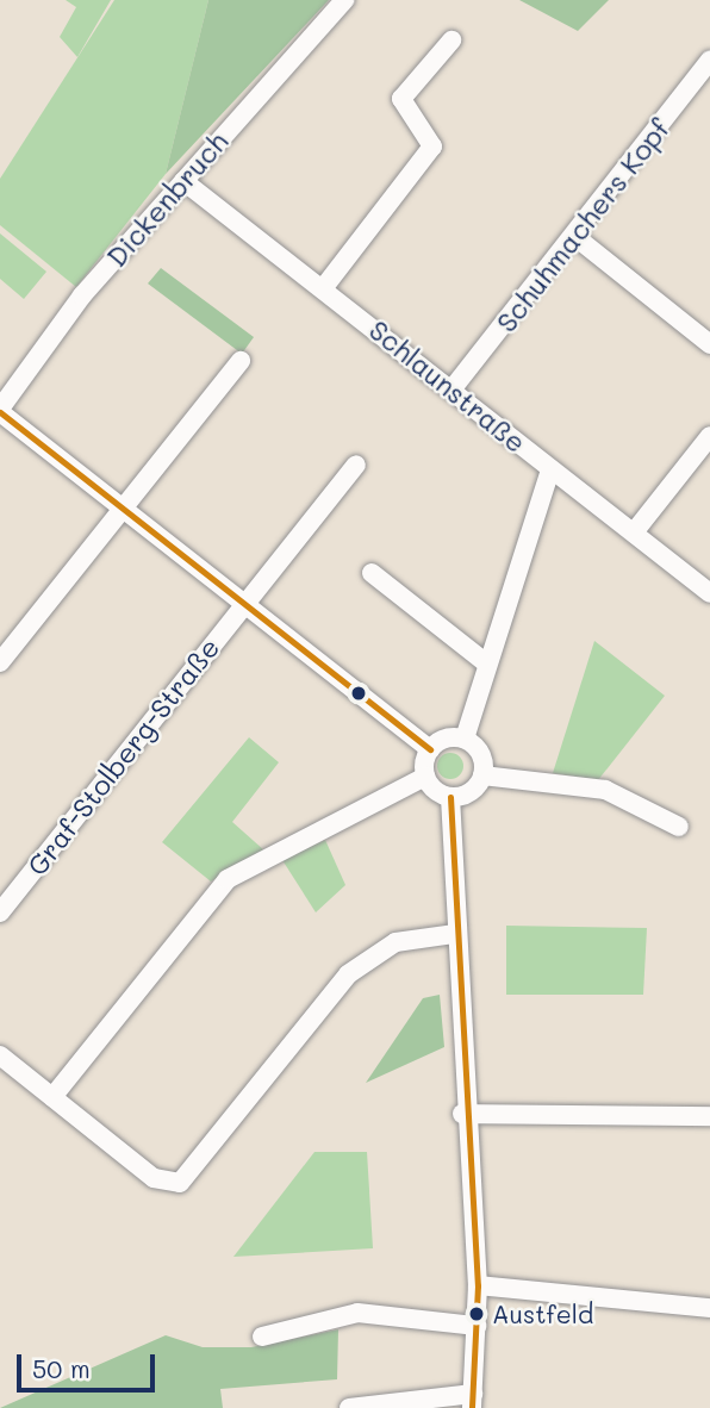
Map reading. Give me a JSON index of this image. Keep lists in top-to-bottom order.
{
  "streets": {
    "street": [
      "Dickenbruch",
      "Schuhmachers Kopf",
      "Schlaunstraße",
      "Graf-Stolberg-Straße"
    ]
  },
  "crossings": [
    ["Dickenbruch", "Schlaunstraße"],
    ["Schuhmachers Kopf", "Schlaunstraße"]
  ],
  "places": ["Austfeld"],
  "scale_bar": "50 m"
}
